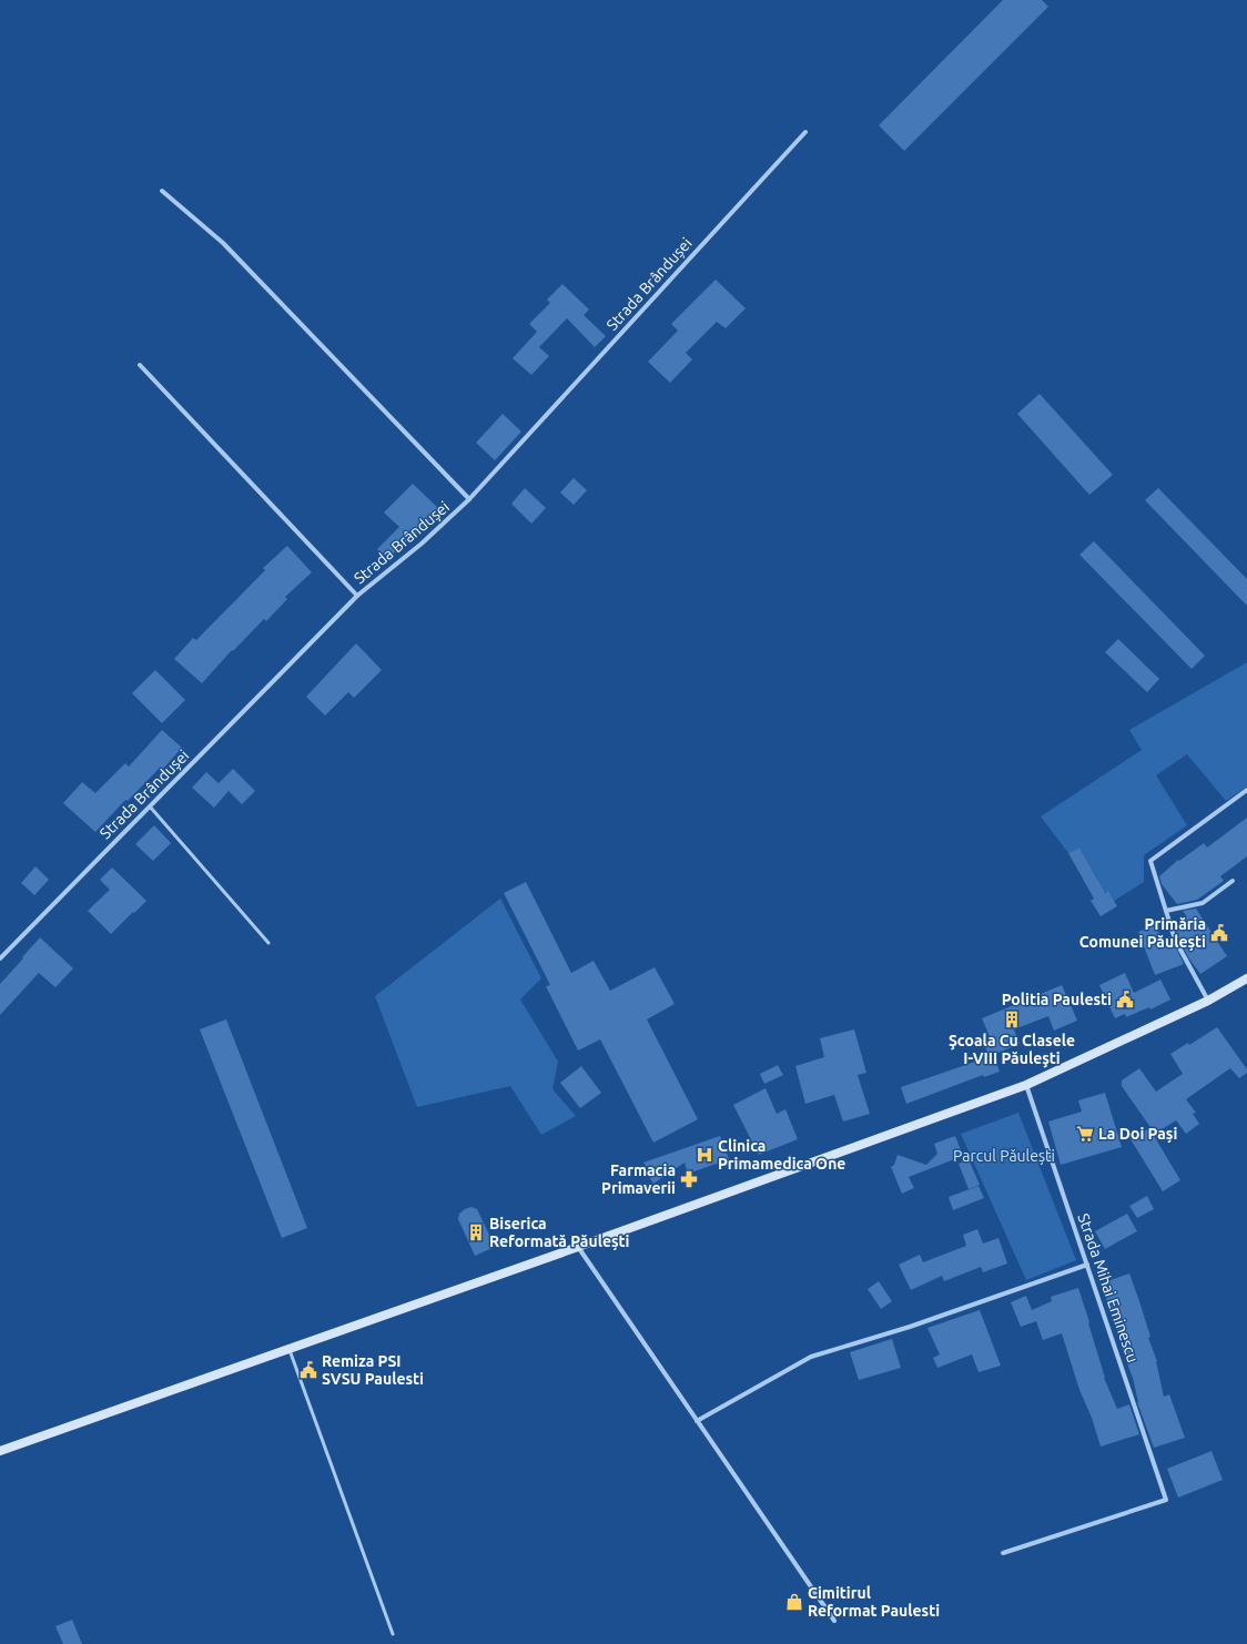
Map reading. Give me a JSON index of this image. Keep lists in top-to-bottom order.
{
  "streets": {
    "street": ["Strada Brândușei", "Strada Mihai Eminescu"]
  },
  "parks": ["Parcul Păulești"],
  "places": {
    "public building": ["Primăria Comunei Păulești", "Politia Paulesti", "Remiza PSI SVSU Paulesti"],
    "building": ["Şcoala Cu Clasele I-VIII Păuleşti", "Biserica Reformată Păulești"],
    "supermarket": ["La Doi Pași"],
    "hospital": ["Clinica Primamedica One"],
    "pharmacy": ["Farmacia Primaverii"],
    "shop": ["Cimitirul Reformat Paulesti"]
  }
}
